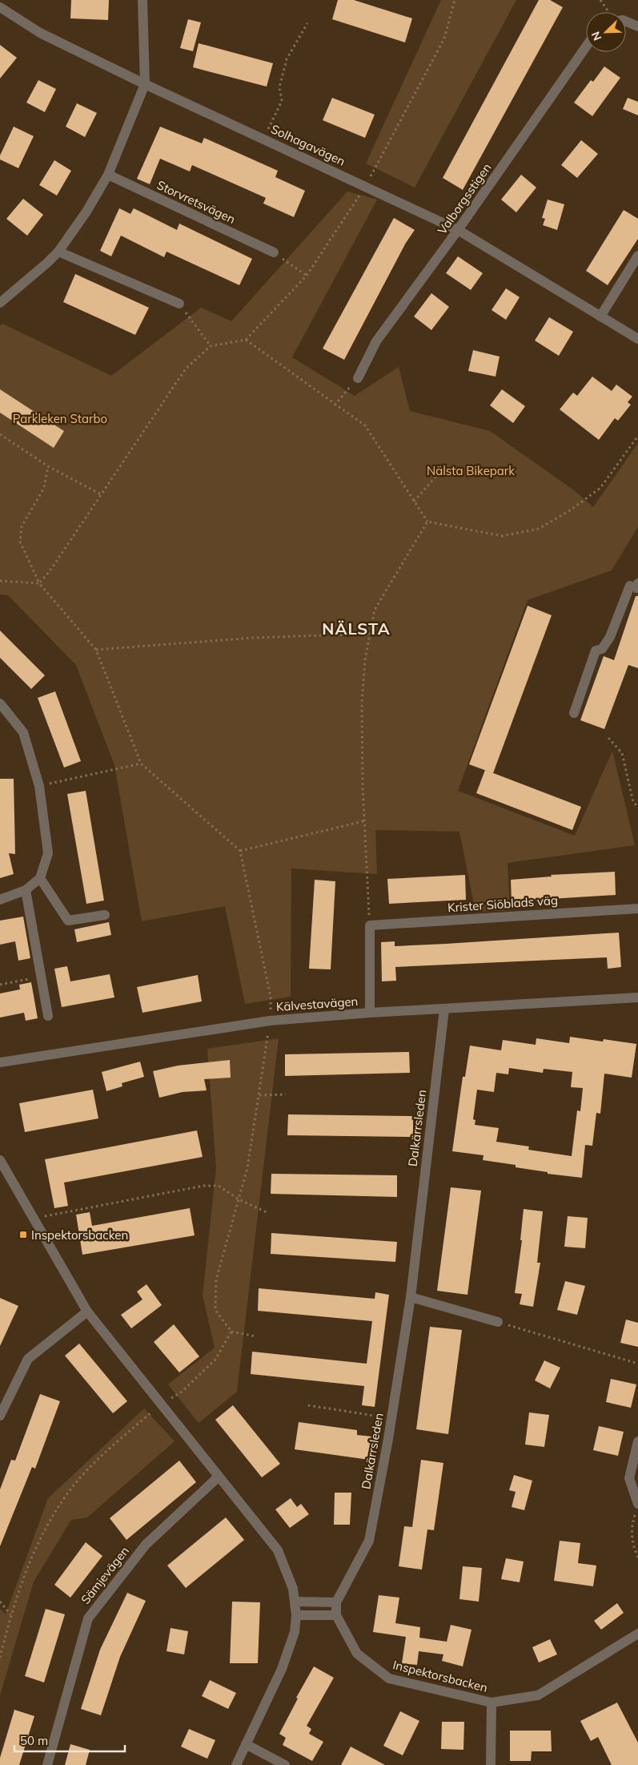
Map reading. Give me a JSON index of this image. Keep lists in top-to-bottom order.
{
  "streets": {
    "street": [
      "Solhagavägen",
      "Valborgsstigen",
      "Storvretsvägen",
      "Krister Siöblads väg",
      "Kälvestavägen",
      "Dalkärrsleden",
      "Sämjevägen",
      "Inspektorsbacken"
    ]
  },
  "crossings": [
    ["Solhagavägen", "Valborgsstigen"],
    ["Kälvestavägen", "Dalkärrsleden"],
    ["Dalkärrsleden", "Inspektorsbacken"]
  ],
  "districts": ["NÄLSTA"],
  "parks": ["Parkleken Starbo", "Nälsta Bikepark"],
  "places": {
    "transit": ["Inspektorsbacken"]
  },
  "scale_bar": "50 m",
  "north": "bottom left"
}
